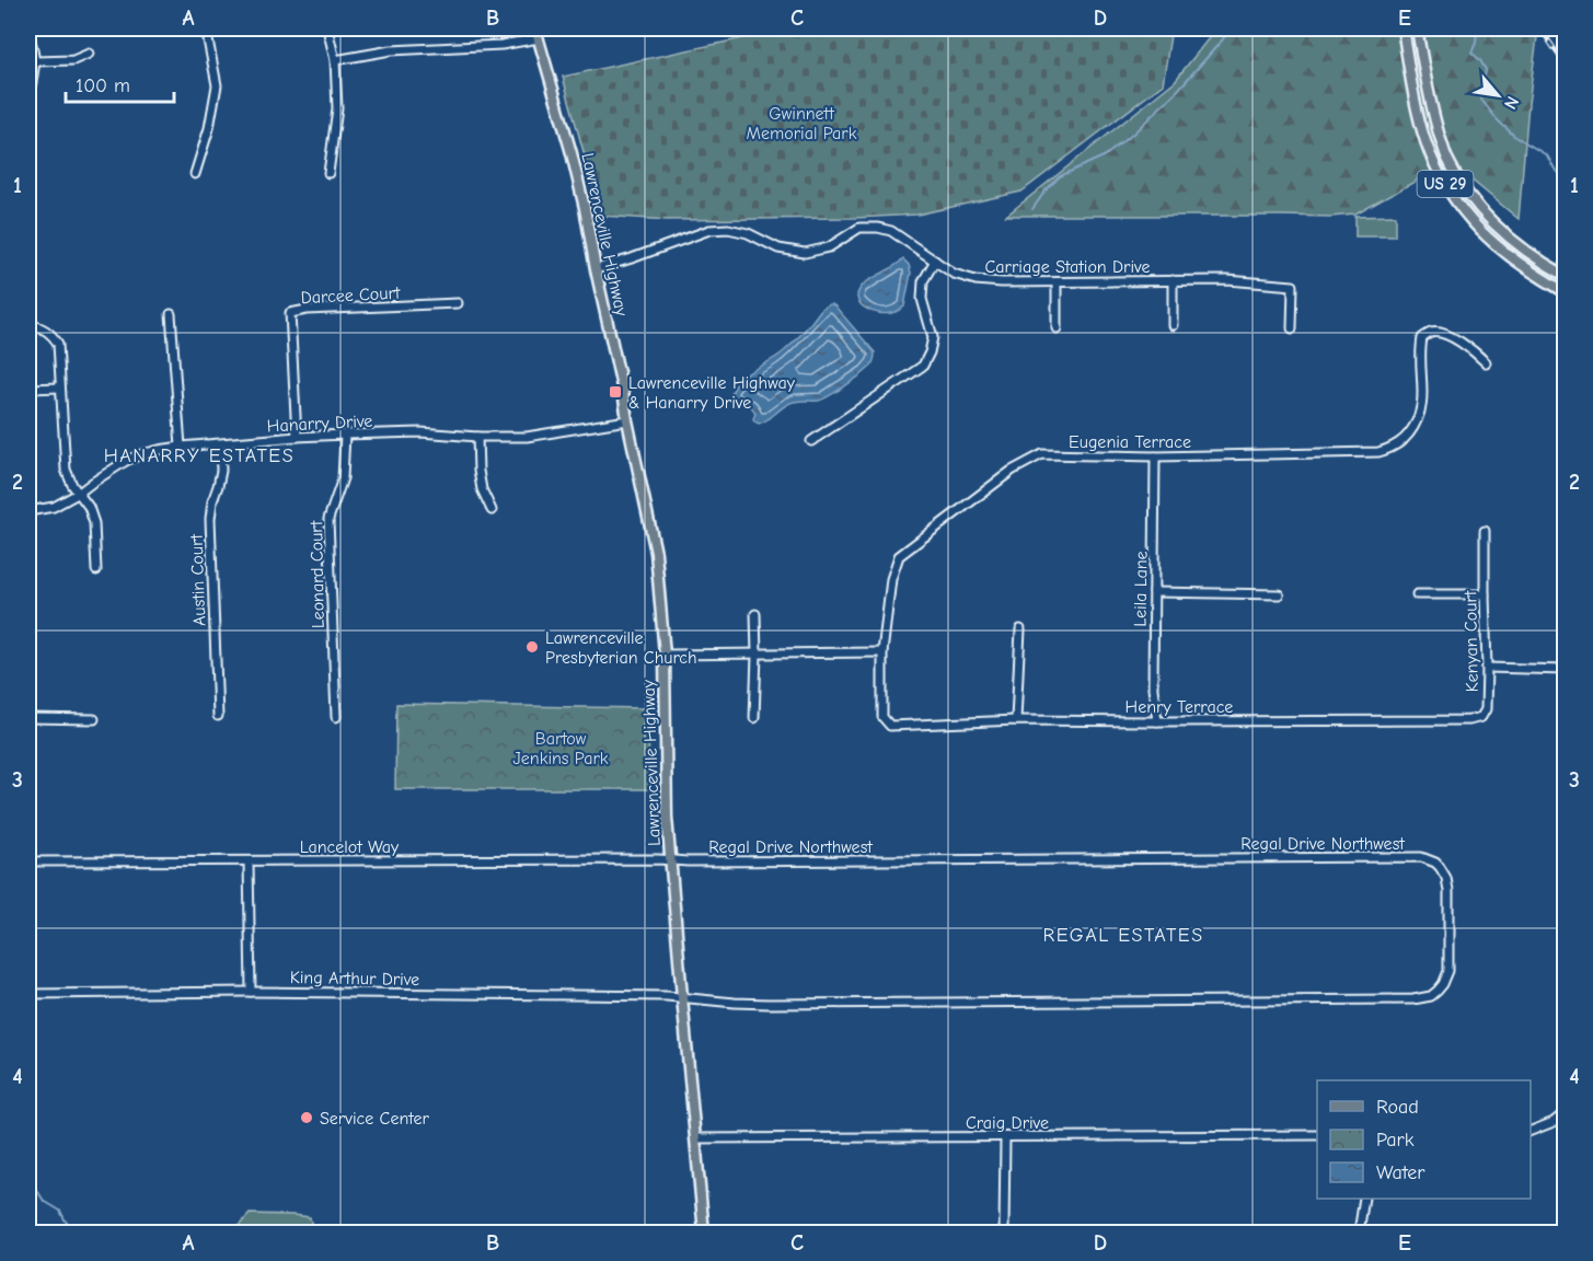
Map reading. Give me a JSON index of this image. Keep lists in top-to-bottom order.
{
  "streets": {
    "main road": ["US 29", "Lawrenceville Highway"],
    "street": [
      "Carriage Station Drive",
      "Darcee Court",
      "Hanarry Drive",
      "Eugenia Terrace",
      "Leonard Court",
      "Austin Court",
      "Leila Lane",
      "Kenyan Court",
      "Henry Terrace",
      "Regal Drive Northwest",
      "Lancelot Way",
      "King Arthur Drive",
      "Craig Drive"
    ]
  },
  "crossings": [
    ["Lawrenceville Highway", "Carriage Station Drive"],
    ["Lawrenceville Highway", "Hanarry Drive"],
    ["Lawrenceville Highway", "Regal Drive Northwest"],
    ["Lawrenceville Highway", "Lancelot Way"],
    ["Lawrenceville Highway", "King Arthur Drive"],
    ["Lawrenceville Highway", "Craig Drive"],
    ["Darcee Court", "Hanarry Drive"],
    ["Hanarry Drive", "Leonard Court"],
    ["Hanarry Drive", "Austin Court"],
    ["Eugenia Terrace", "Leila Lane"],
    ["Eugenia Terrace", "Henry Terrace"],
    ["Leila Lane", "Henry Terrace"],
    ["Kenyan Court", "Henry Terrace"],
    ["Regal Drive Northwest", "Lancelot Way"],
    ["Regal Drive Northwest", "King Arthur Drive"]
  ],
  "districts": ["HANARRY ESTATES", "REGAL ESTATES"],
  "parks": ["Gwinnett Memorial Park", "Bartow Jenkins Park"],
  "places": {
    "transit": ["Lawrenceville Highway & Hanarry Drive"],
    "other": ["Lawrenceville Presbyterian Church", "Service Center"]
  },
  "legend": ["Road", "Park", "Water"],
  "scale_bar": "100 m",
  "north": "bottom right",
  "grid": {
    "columns": [
      "A",
      "B",
      "C",
      "D",
      "E"
    ],
    "rows": [
      "1",
      "2",
      "3",
      "4"
    ]
  }
}
